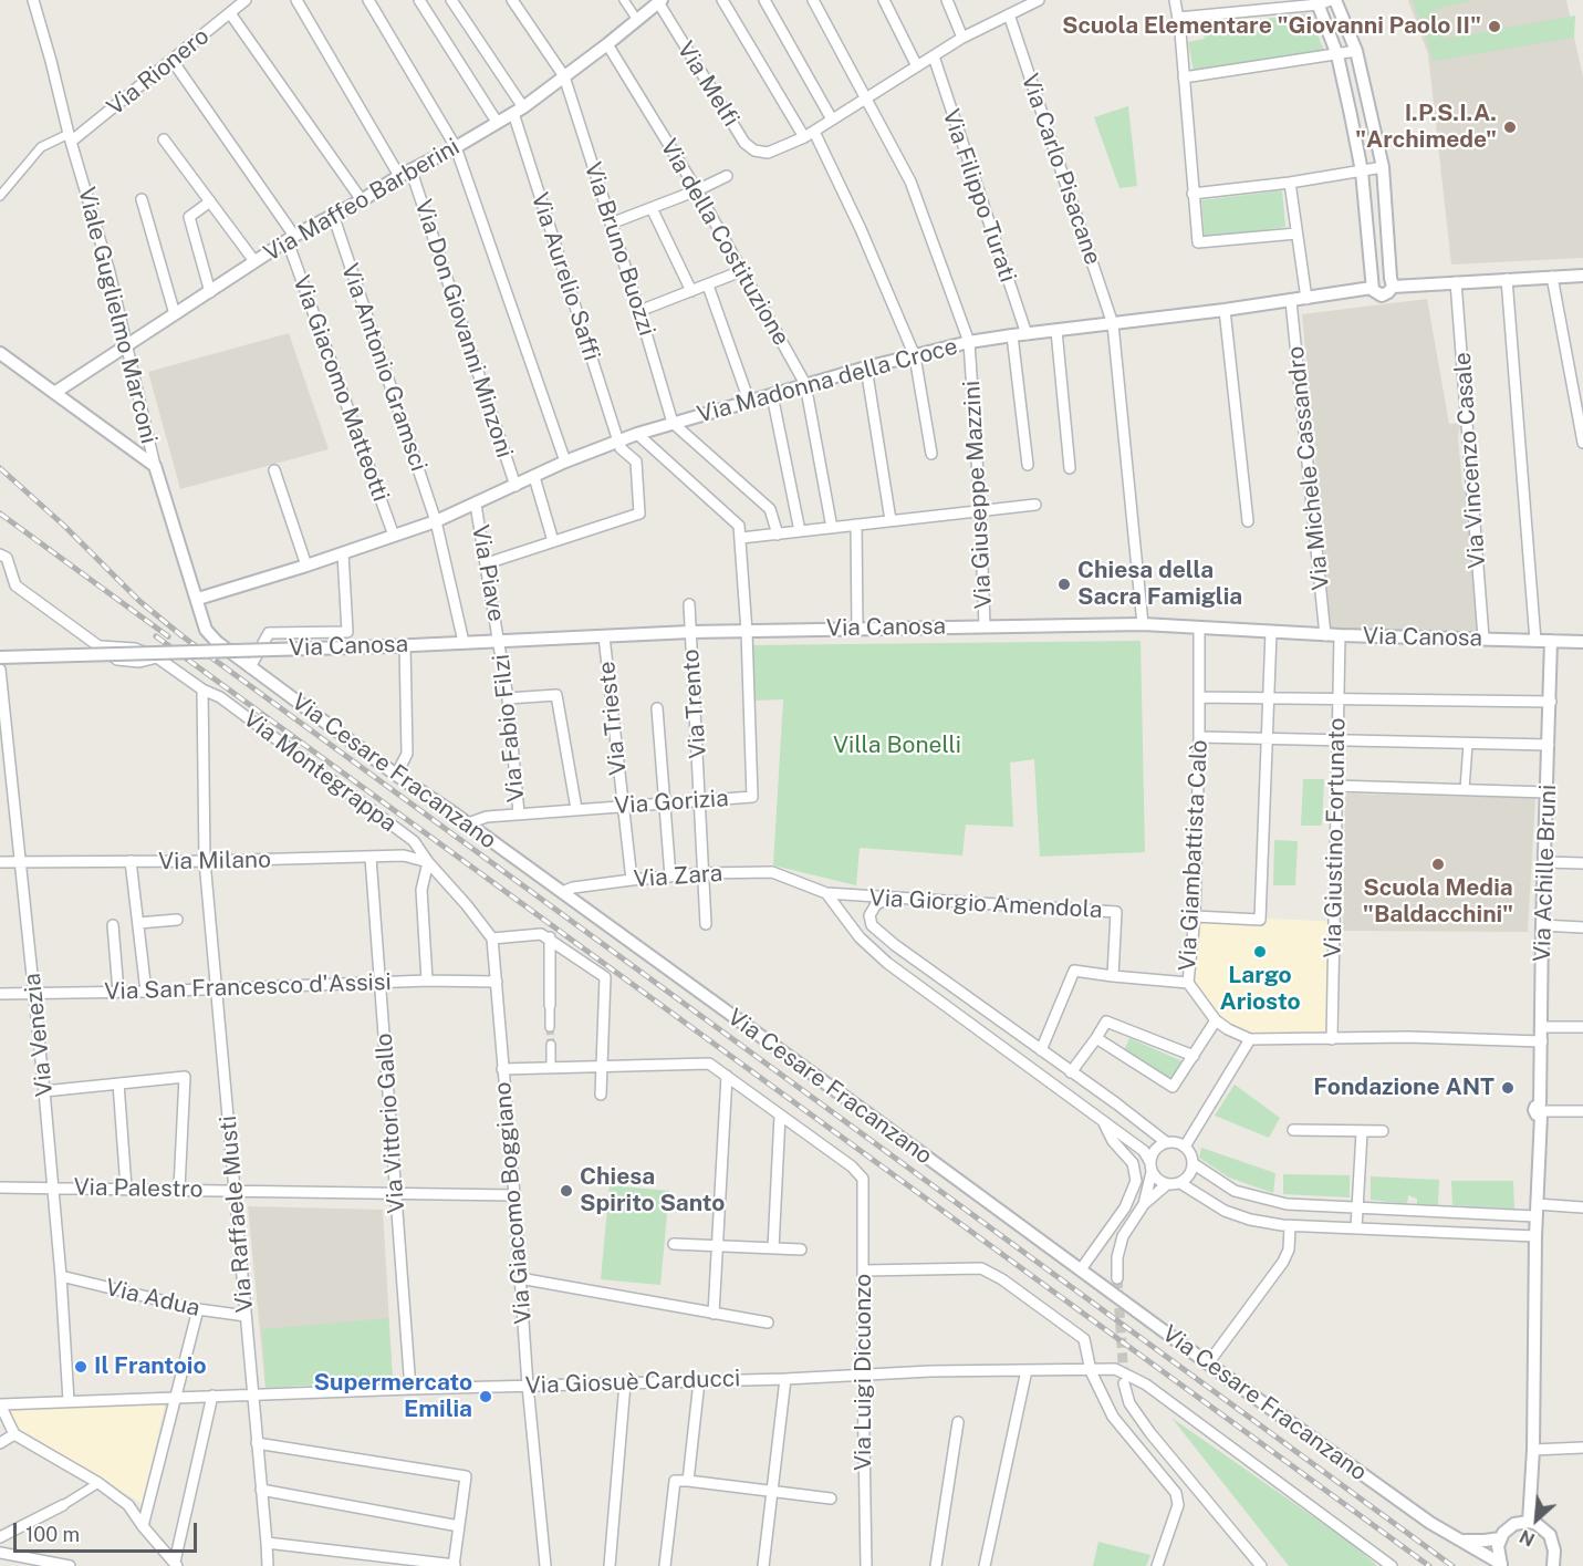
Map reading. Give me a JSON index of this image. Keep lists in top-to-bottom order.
{
  "streets": {
    "street": [
      "Via Rionero",
      "Via Melfi",
      "Via Carlo Pisacane",
      "Via Filippo Turati",
      "Via Maffeo Barberini",
      "Via della Costituzione",
      "Via Bruno Buozzi",
      "Via Aurelio Saffi",
      "Viale Guglielmo Marconi",
      "Via Don Giovanni Minzoni",
      "Via Antonio Gramsci",
      "Via Madonna della Croce",
      "Via Giacomo Matteotti",
      "Via Vincenzo Casale",
      "Via Michele Cassandro",
      "Via Giuseppe Mazzini",
      "Via Piave",
      "Via Canosa",
      "Via Trento",
      "Via Trieste",
      "Via Fabio Filzi",
      "Via Montegrappa",
      "Via Cesare Fracanzano",
      "Via Gorizia",
      "Via Giustino Fortunato",
      "Via Giambattista Calò",
      "Via Milano",
      "Via Achille Bruni",
      "Via Zara",
      "Via Giorgio Amendola",
      "Via San Francesco d'Assisi",
      "Via Venezia",
      "Via Vittorio Gallo",
      "Via Palestro",
      "Via Giacomo Boggiano",
      "Via Raffaele Musti",
      "Via Adua",
      "Via Luigi Dicuonzo",
      "Via Giosuè Carducci"
    ]
  },
  "crossings": [
    ["Via Rionero", "Viale Guglielmo Marconi"],
    ["Via Rionero", "Via Giacomo Matteotti"],
    ["Via Melfi", "Via Maffeo Barberini"],
    ["Via Carlo Pisacane", "Via Madonna della Croce"],
    ["Via Carlo Pisacane", "Via Canosa"],
    ["Via Filippo Turati", "Via Madonna della Croce"],
    ["Via Maffeo Barberini", "Via della Costituzione"],
    ["Via Maffeo Barberini", "Via Bruno Buozzi"],
    ["Via Maffeo Barberini", "Via Aurelio Saffi"],
    ["Via Maffeo Barberini", "Viale Guglielmo Marconi"],
    ["Via Maffeo Barberini", "Via Don Giovanni Minzoni"],
    ["Via Maffeo Barberini", "Via Antonio Gramsci"],
    ["Via Maffeo Barberini", "Via Giacomo Matteotti"],
    ["Via della Costituzione", "Via Madonna della Croce"],
    ["Via Bruno Buozzi", "Via Madonna della Croce"],
    ["Via Aurelio Saffi", "Via Madonna della Croce"],
    ["Viale Guglielmo Marconi", "Via Madonna della Croce"],
    ["Viale Guglielmo Marconi", "Via Cesare Fracanzano"],
    ["Via Don Giovanni Minzoni", "Via Madonna della Croce"],
    ["Via Antonio Gramsci", "Via Madonna della Croce"],
    ["Via Antonio Gramsci", "Via Canosa"],
    ["Via Madonna della Croce", "Via Giacomo Matteotti"],
    ["Via Madonna della Croce", "Via Vincenzo Casale"],
    ["Via Madonna della Croce", "Via Michele Cassandro"],
    ["Via Madonna della Croce", "Via Giuseppe Mazzini"],
    ["Via Madonna della Croce", "Via Piave"],
    ["Via Vincenzo Casale", "Via Canosa"],
    ["Via Michele Cassandro", "Via Canosa"],
    ["Via Giuseppe Mazzini", "Via Canosa"],
    ["Via Piave", "Via Canosa"],
    ["Via Piave", "Via Fabio Filzi"],
    ["Via Canosa", "Via Trento"],
    ["Via Canosa", "Via Trieste"],
    ["Via Canosa", "Via Fabio Filzi"],
    ["Via Canosa", "Via Gorizia"],
    ["Via Canosa", "Via Giustino Fortunato"],
    ["Via Canosa", "Via Giambattista Calò"],
    ["Via Canosa", "Via Achille Bruni"],
    ["Via Trento", "Via Gorizia"],
    ["Via Trento", "Via Zara"],
    ["Via Trieste", "Via Gorizia"],
    ["Via Trieste", "Via Zara"],
    ["Via Fabio Filzi", "Via Gorizia"],
    ["Via Montegrappa", "Via Milano"],
    ["Via Montegrappa", "Via Raffaele Musti"],
    ["Via Cesare Fracanzano", "Via Gorizia"],
    ["Via Cesare Fracanzano", "Via Zara"],
    ["Via Giustino Fortunato", "Via Giambattista Calò"],
    ["Via Giambattista Calò", "Via Achille Bruni"],
    ["Via Milano", "Via Venezia"],
    ["Via Milano", "Via Vittorio Gallo"],
    ["Via Milano", "Via Raffaele Musti"],
    ["Via Zara", "Via Giorgio Amendola"],
    ["Via San Francesco d'Assisi", "Via Venezia"],
    ["Via San Francesco d'Assisi", "Via Vittorio Gallo"],
    ["Via San Francesco d'Assisi", "Via Giacomo Boggiano"],
    ["Via San Francesco d'Assisi", "Via Raffaele Musti"],
    ["Via Venezia", "Via Palestro"],
    ["Via Venezia", "Via Adua"],
    ["Via Venezia", "Via Giosuè Carducci"],
    ["Via Vittorio Gallo", "Via Palestro"],
    ["Via Vittorio Gallo", "Via Giosuè Carducci"],
    ["Via Palestro", "Via Giacomo Boggiano"],
    ["Via Palestro", "Via Raffaele Musti"],
    ["Via Giacomo Boggiano", "Via Giosuè Carducci"],
    ["Via Raffaele Musti", "Via Adua"],
    ["Via Raffaele Musti", "Via Giosuè Carducci"],
    ["Via Luigi Dicuonzo", "Via Giosuè Carducci"]
  ],
  "parks": ["Villa Bonelli"],
  "places": [
    "Scuola Elementare \"Giovanni Paolo II\"",
    "I.P.S.I.A. \"Archimede\"",
    "Chiesa della Sacra Famiglia",
    "Scuola Media \"Baldacchini\"",
    "Largo Ariosto",
    "Fondazione ANT",
    "Chiesa Spirito Santo",
    "Il Frantoio",
    "Supermercato Emilia"
  ],
  "scale_bar": "100 m",
  "north": "bottom left"
}
